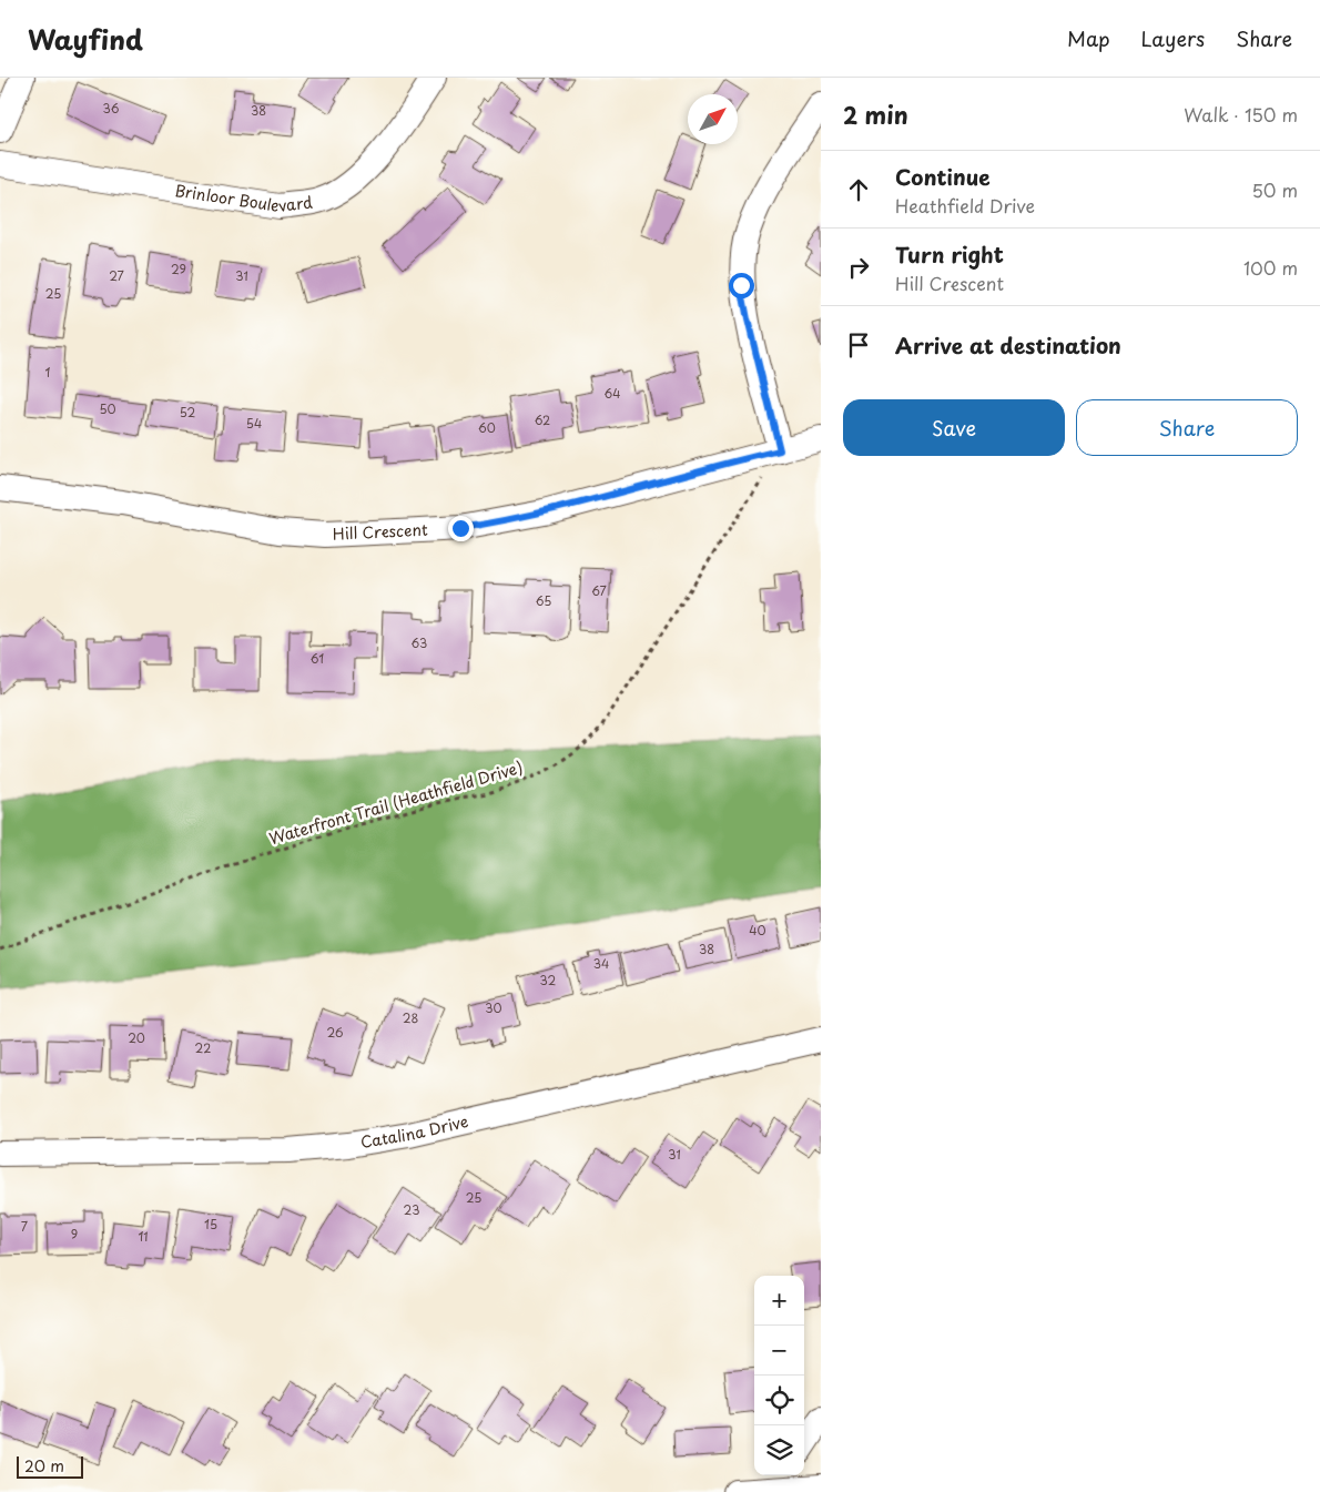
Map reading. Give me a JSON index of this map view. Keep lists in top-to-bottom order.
{
  "streets": {
    "street": ["Brinloor Boulevard", "Hill Crescent", "Catalina Drive"],
    "path": ["Waterfront Trail (Heathfield Drive)"]
  },
  "crossings": [
    ["Hill Crescent", "Waterfront Trail (Heathfield Drive)"]
  ],
  "house_numbers": [
    "36",
    "38",
    "29",
    "27",
    "31",
    "25",
    "1",
    "64",
    "50",
    "52",
    "62",
    "54",
    "60",
    "67",
    "65",
    "63",
    "61",
    "40",
    "38",
    "34",
    "32",
    "30",
    "28",
    "26",
    "20",
    "22",
    "31",
    "25",
    "23",
    "15",
    "7",
    "9",
    "11"
  ],
  "scale_bar": "20 m",
  "north": "top right",
  "page": {
    "header": "Wayfind",
    "nav": ["Map", "Layers", "Share"],
    "heading": ["2 min", "Walk · 150 m"],
    "list": [
      ["Continue", "Heathfield Drive", "50 m"],
      ["Turn right", "Hill Crescent", "100 m"],
      "Arrive at destination"
    ],
    "buttons": ["Save", "Share"],
    "map_buttons": ["+", "−"],
    "scale": "20 m"
  }
}
